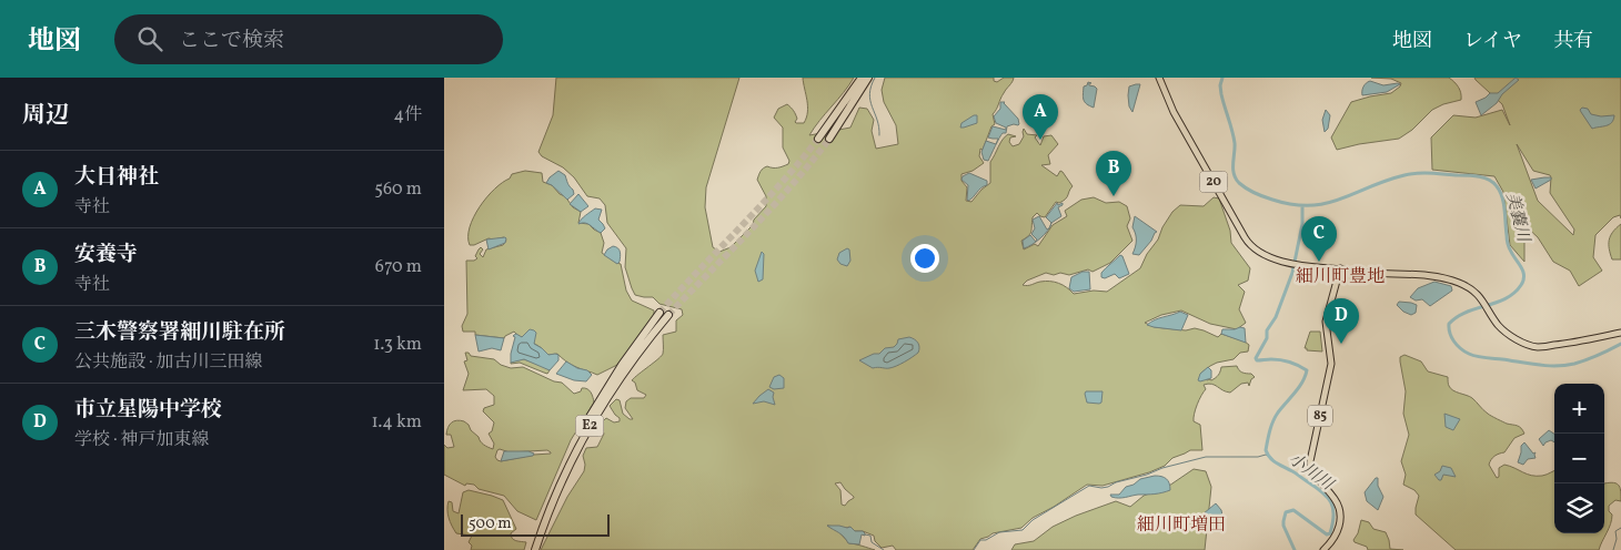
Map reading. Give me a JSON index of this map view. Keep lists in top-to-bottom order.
{
  "streets": {
    "highway": ["E2"],
    "main road": ["20", "85"]
  },
  "crossings": [
    ["20", "85"]
  ],
  "districts": ["細川町豊地", "細川町増田"],
  "water": ["美嚢川", "小川川"],
  "scale_bar": "500 m",
  "page": {
    "header": "地図",
    "search": "ここで検索",
    "nav": ["地図", "レイヤ", "共有"],
    "heading": ["周辺", "4件"],
    "pins": [
      "A",
      "B",
      "C",
      "D"
    ],
    "list": [
      {
        "mark": "A",
        "name": "大日神社",
        "note": "寺社",
        "value": "560 m"
      },
      {
        "mark": "B",
        "name": "安養寺",
        "note": "寺社",
        "value": "670 m"
      },
      {
        "mark": "C",
        "name": "三木警察署細川駐在所",
        "note": "公共施設 · 加古川三田線",
        "value": "1.3 km"
      },
      {
        "mark": "D",
        "name": "市立星陽中学校",
        "note": "学校 · 神戸加東線",
        "value": "1.4 km"
      }
    ],
    "map_buttons": ["+", "−"],
    "scale": "500 m"
  }
}
